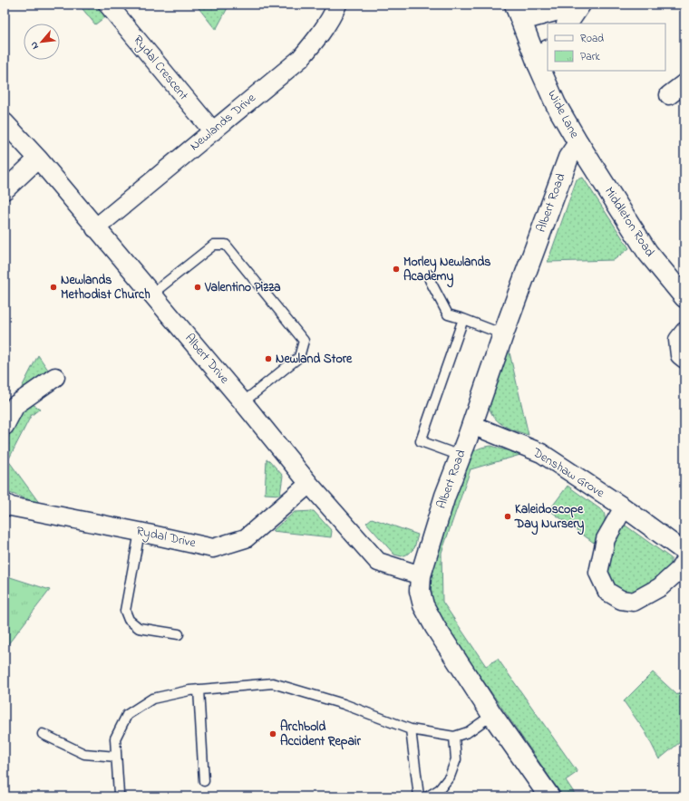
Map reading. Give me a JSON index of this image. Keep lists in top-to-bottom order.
{
  "streets": {
    "street": [
      "Rydal Crescent",
      "Wide Lane",
      "Newlands Drive",
      "Albert Road",
      "Middleton Road",
      "Albert Drive",
      "Denshaw Grove",
      "Rydal Drive"
    ]
  },
  "crossings": [
    ["Rydal Crescent", "Newlands Drive"],
    ["Wide Lane", "Albert Road"],
    ["Wide Lane", "Middleton Road"],
    ["Newlands Drive", "Albert Drive"],
    ["Albert Road", "Middleton Road"],
    ["Albert Road", "Albert Drive"],
    ["Albert Road", "Denshaw Grove"],
    ["Albert Drive", "Rydal Drive"]
  ],
  "places": [
    "Morley Newlands Academy",
    "Newlands Methodist Church",
    "Valentino Pizza",
    "Newland Store",
    "Kaleidoscope Day Nursery",
    "Archbold Accident Repair"
  ],
  "legend": ["Road", "Park"],
  "north": "bottom left"
}
